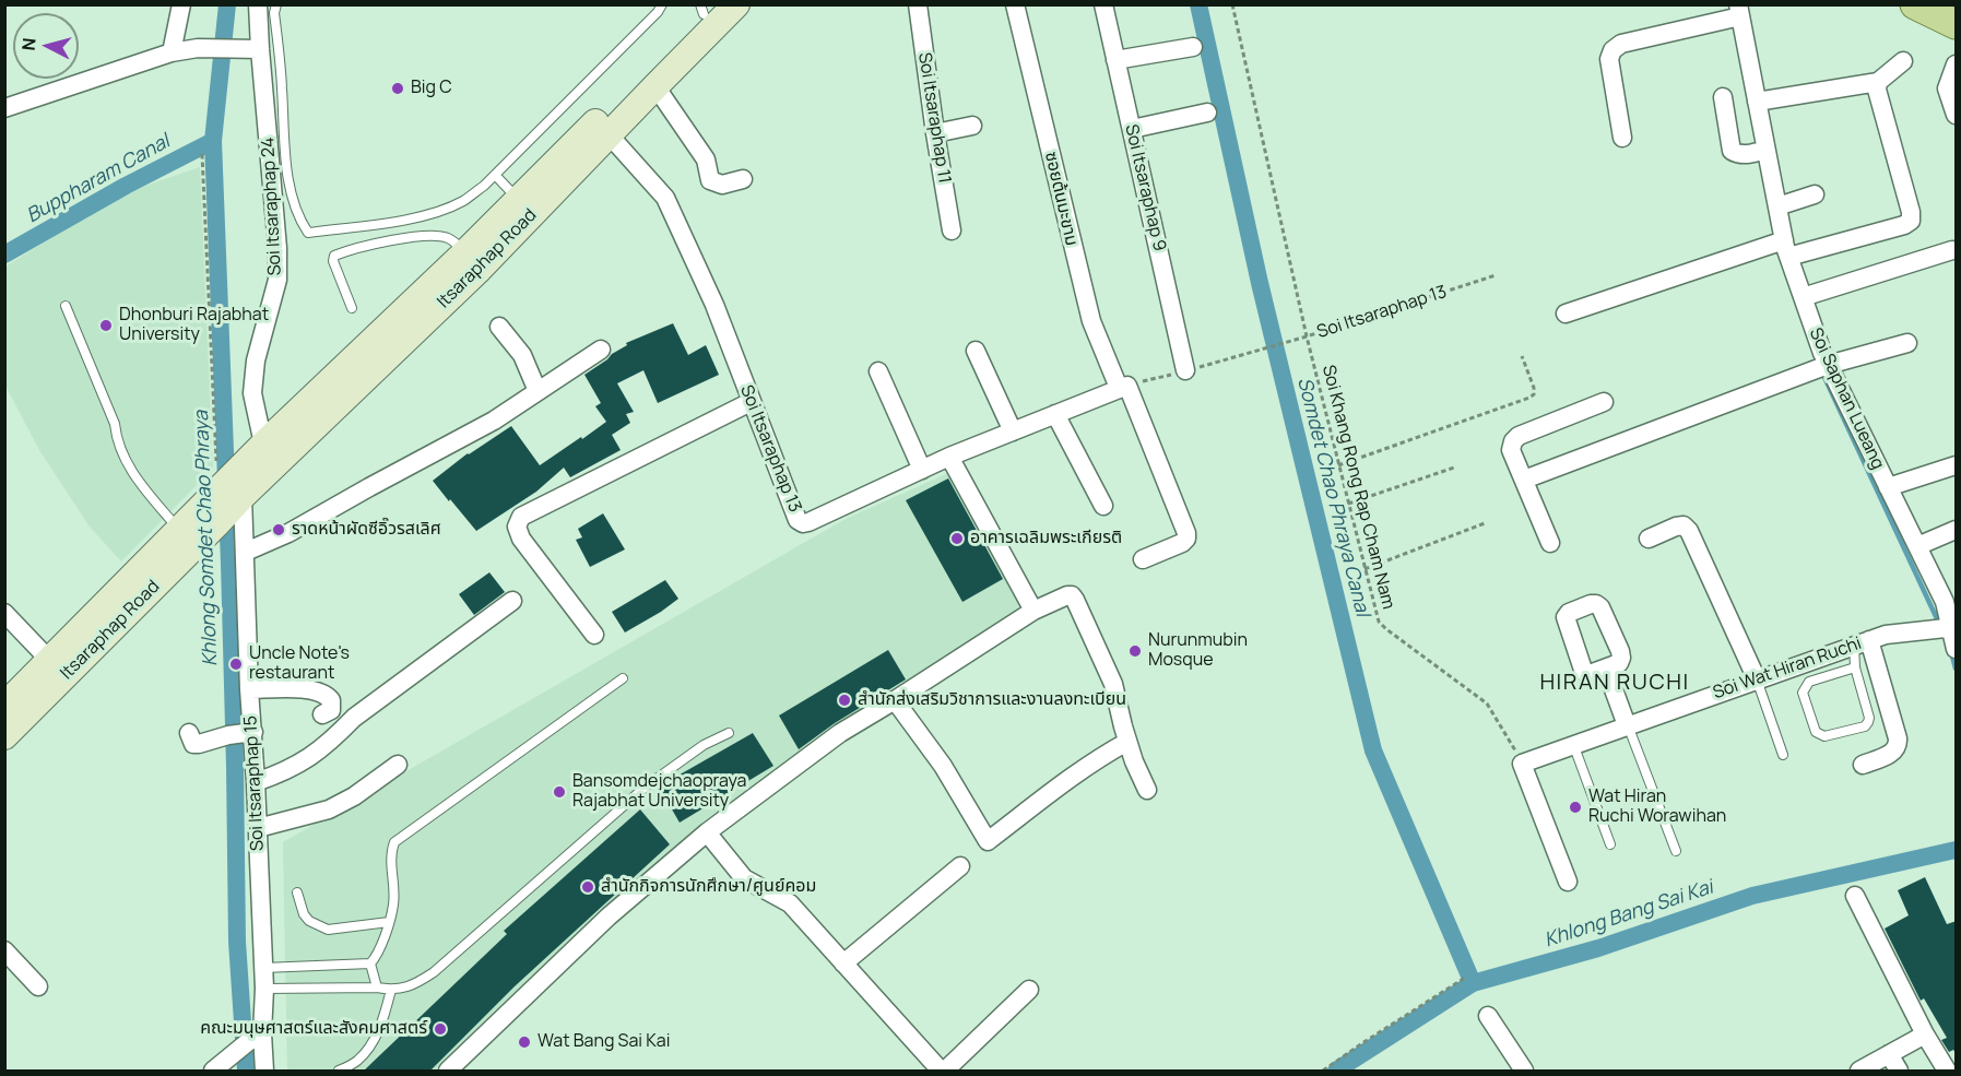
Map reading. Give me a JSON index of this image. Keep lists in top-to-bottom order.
{
  "streets": {
    "main road": ["Itsaraphap Road"],
    "street": [
      "Soi Itsaraphap 11",
      "Soi Itsaraphap 9",
      "ซอยต้นมะขาม",
      "Soi Itsaraphap 24",
      "Soi Itsaraphap 13",
      "Soi Saphan Lueang",
      "Soi Wat Hiran Ruchi",
      "Soi Itsaraphap 15"
    ],
    "path": ["Soi Khang Rong Rap Cham Nam"]
  },
  "crossings": [
    ["ซอยต้นมะขาม", "Soi Itsaraphap 13"],
    ["Itsaraphap Road", "Soi Itsaraphap 13"],
    ["Itsaraphap Road", "Soi Itsaraphap 15"],
    ["Soi Itsaraphap 13", "Soi Khang Rong Rap Cham Nam"],
    ["Soi Saphan Lueang", "Soi Wat Hiran Ruchi"],
    ["Soi Khang Rong Rap Cham Nam", "Soi Wat Hiran Ruchi"]
  ],
  "districts": ["HIRAN RUCHI"],
  "water": [
    "Buppharam Canal",
    "Somdet Chao Phraya Canal",
    "Khlong Somdet Chao Phraya",
    "Khlong Bang Sai Kai"
  ],
  "places": [
    "Big C",
    "Dhonburi Rajabhat University",
    "ราดหน้าผัดซีอิ๊วรสเลิศ",
    "อาคารเฉลิมพระเกียรติ",
    "Nurunmubin Mosque",
    "Uncle Note's restaurant",
    "สำนักส่งเสริมวิชาการและงานลงทะเบียน",
    "Bansomdejchaopraya Rajabhat University",
    "Wat Hiran Ruchi Worawihan",
    "สำนักกิจการนักศึกษา/ศูนย์คอม",
    "คณะมนุษศาสตร์และสังคมศาสตร์",
    "Wat Bang Sai Kai"
  ],
  "north": "left"
}
